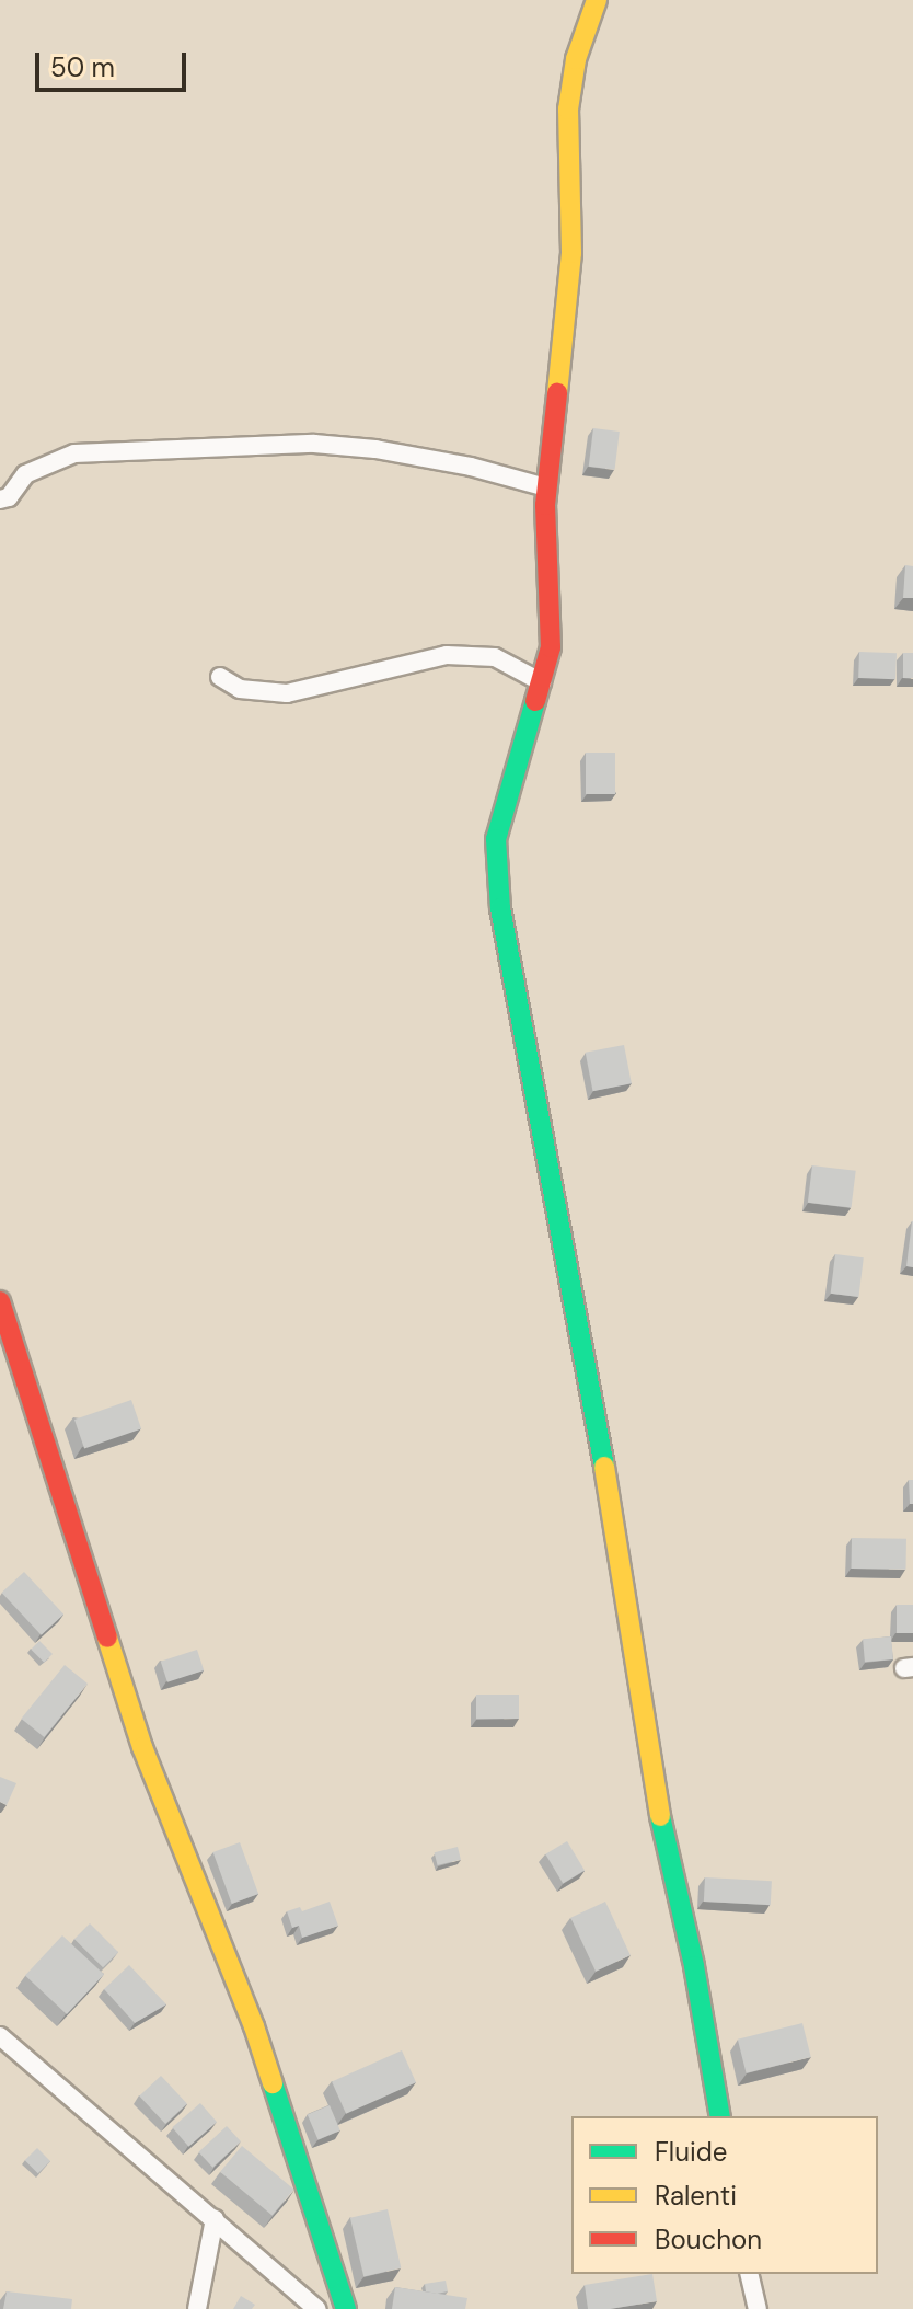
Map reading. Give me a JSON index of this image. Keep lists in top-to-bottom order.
{
  "legend": ["Fluide", "Ralenti", "Bouchon"],
  "scale_bar": "50 m"
}
